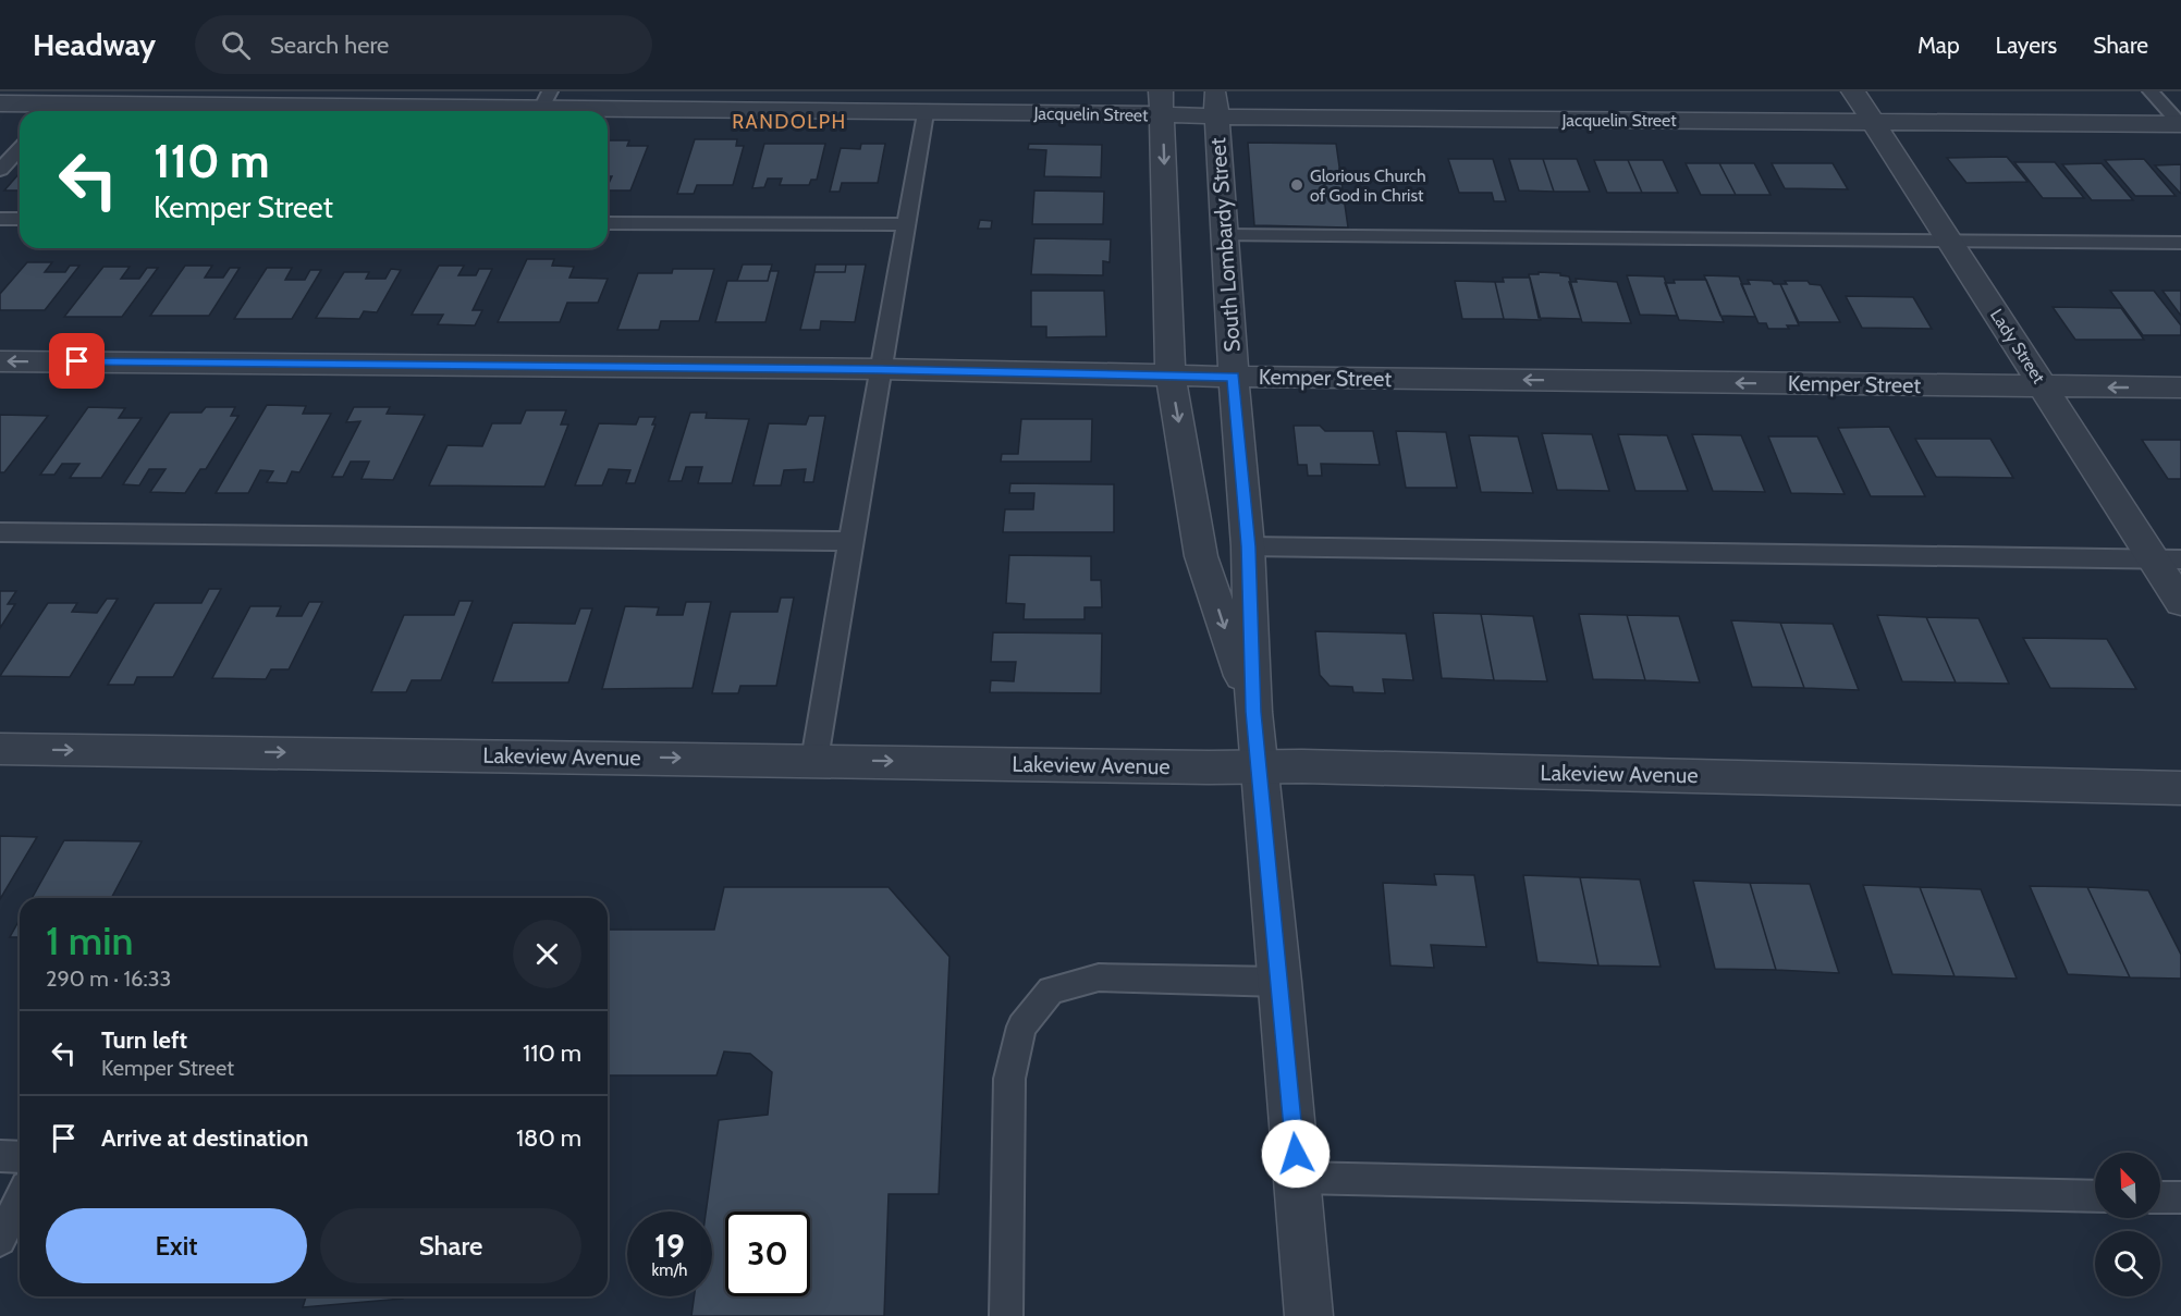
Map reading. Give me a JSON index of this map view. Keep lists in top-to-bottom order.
{
  "streets": {
    "street": [
      "Jacquelin Street",
      "South Lombardy Street",
      "Lady Street",
      "Kemper Street",
      "Lakeview Avenue"
    ]
  },
  "crossings": [
    ["Jacquelin Street", "South Lombardy Street"],
    ["Jacquelin Street", "Lady Street"],
    ["South Lombardy Street", "Kemper Street"],
    ["South Lombardy Street", "Lakeview Avenue"],
    ["Lady Street", "Kemper Street"]
  ],
  "one_way": ["Kemper Street", "Lakeview Avenue"],
  "districts": ["RANDOLPH"],
  "places": ["Glorious Church of God in Christ"],
  "north": "top left",
  "page": {
    "header": "Headway",
    "search": "Search here",
    "nav": ["Map", "Layers", "Share"],
    "turn": ["110 m", "Kemper Street"],
    "heading": ["1 min", "290 m · 16:33"],
    "list": [
      {
        "name": "Turn left",
        "note": "Kemper Street",
        "value": "110 m"
      },
      {
        "name": "Arrive at destination",
        "value": "180 m"
      }
    ],
    "buttons": ["Exit", "Share"],
    "speed": "19 km/h",
    "limit": "30"
  }
}
